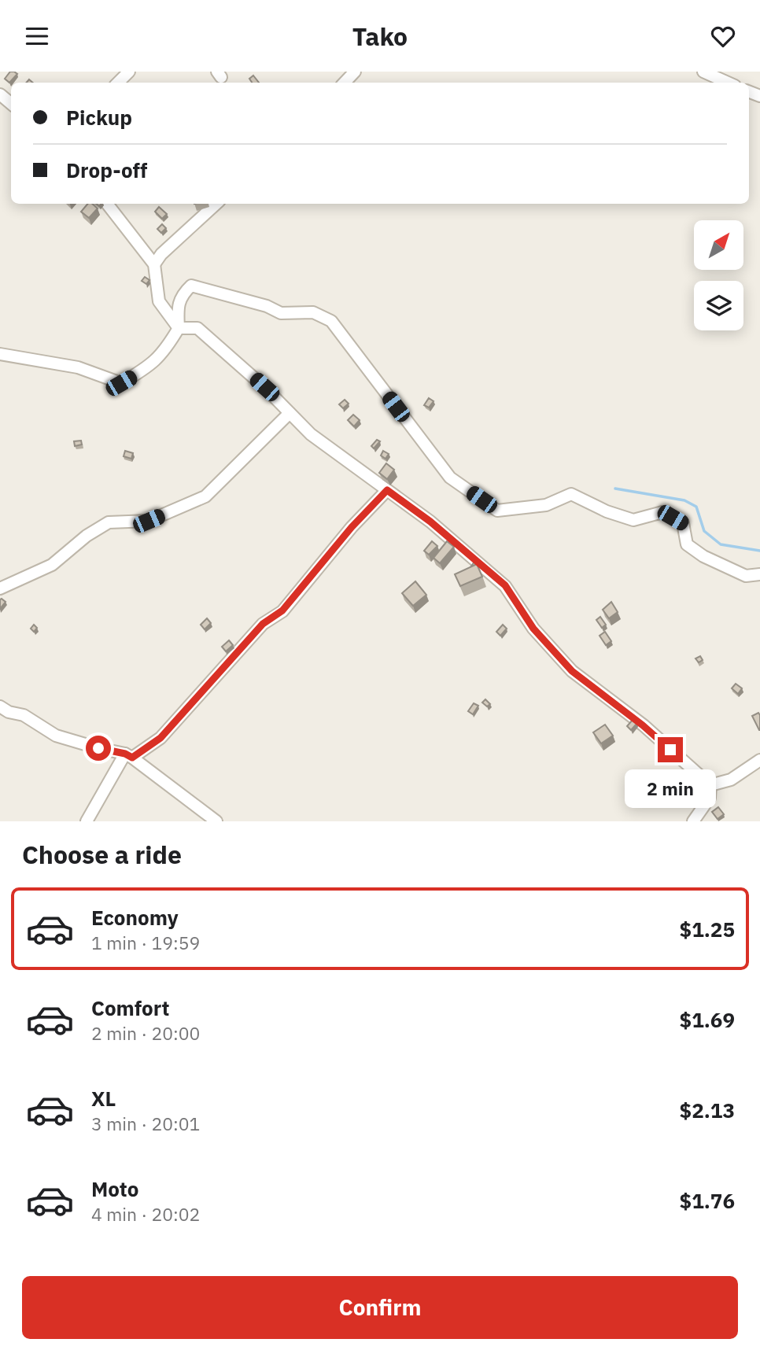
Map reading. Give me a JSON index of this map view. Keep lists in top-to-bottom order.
{
  "north": "top right",
  "page": {
    "header": "Tako",
    "banner": ["Pickup", "Drop-off"],
    "bubble": "2 min",
    "heading": "Choose a ride",
    "list": [
      {
        "name": "Economy",
        "note": "1 min · 19:59",
        "value": "$1.25"
      },
      {
        "name": "Comfort",
        "note": "2 min · 20:00",
        "value": "$1.69"
      },
      {
        "name": "XL",
        "note": "3 min · 20:01",
        "value": "$2.13"
      },
      {
        "name": "Moto",
        "note": "4 min · 20:02",
        "value": "$1.76"
      }
    ],
    "buttons": "Confirm"
  }
}
